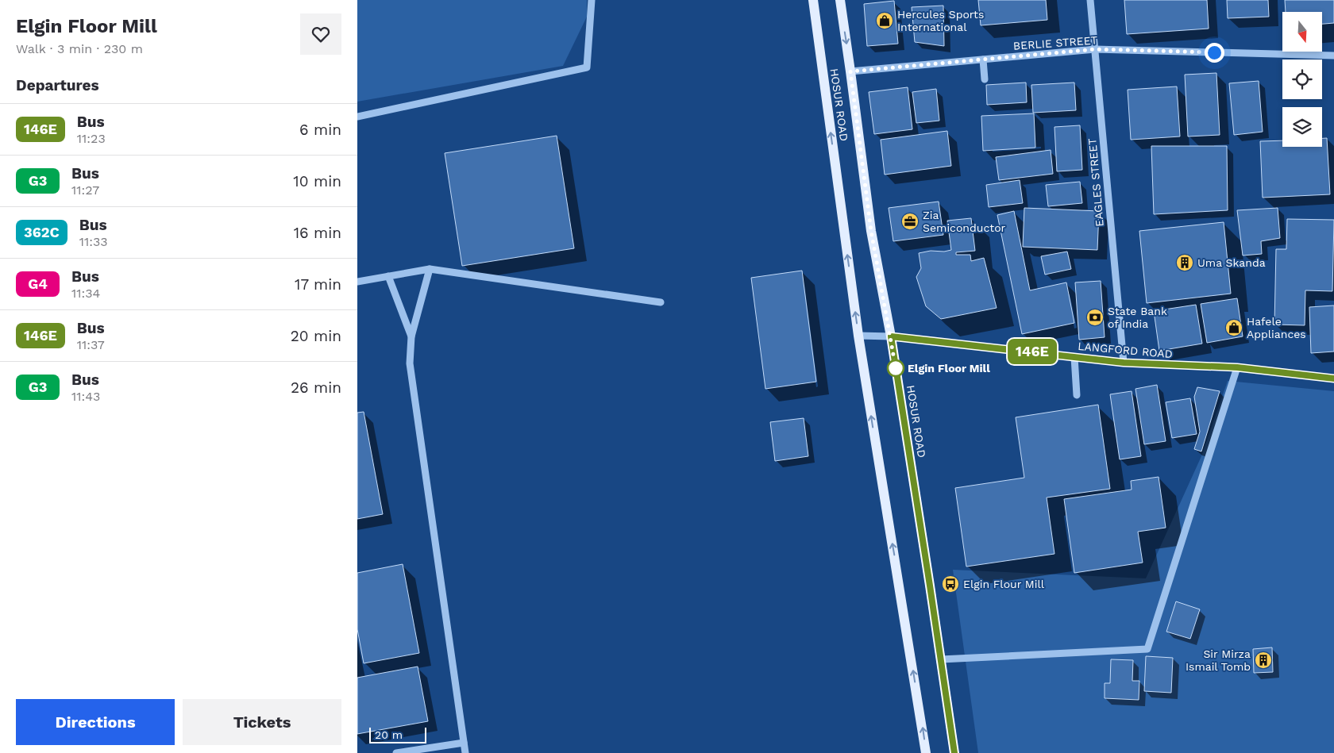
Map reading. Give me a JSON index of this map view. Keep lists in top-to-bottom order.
{
  "streets": {
    "main road": ["HOSUR ROAD"],
    "street": ["BERLIE STREET", "EAGLES STREET", "LANGFORD ROAD"]
  },
  "crossings": [
    ["BERLIE STREET", "HOSUR ROAD"],
    ["BERLIE STREET", "EAGLES STREET"],
    ["HOSUR ROAD", "LANGFORD ROAD"],
    ["EAGLES STREET", "LANGFORD ROAD"]
  ],
  "places": {
    "shop": ["Hercules Sports International", "Hafele Appliances"],
    "office": ["Zia Semiconductor"],
    "building": ["Uma Skanda", "Sir Mirza Ismail Tomb"],
    "bank": ["State Bank of India"],
    "other": ["Elgin Floor Mill"],
    "bus stop": ["Elgin Flour Mill"]
  },
  "lines": ["bus line 146E"],
  "scale_bar": "20 m",
  "north": "bottom",
  "page": {
    "heading": [
      ["Elgin Floor Mill", "Walk · 3 min · 230 m"],
      "Departures"
    ],
    "on_map": "146E",
    "list": [
      {
        "mark": "146E",
        "name": "Bus",
        "note": "11:23",
        "value": "6 min"
      },
      {
        "mark": "G3",
        "name": "Bus",
        "note": "11:27",
        "value": "10 min"
      },
      {
        "mark": "362C",
        "name": "Bus",
        "note": "11:33",
        "value": "16 min"
      },
      {
        "mark": "G4",
        "name": "Bus",
        "note": "11:34",
        "value": "17 min"
      },
      {
        "mark": "146E",
        "name": "Bus",
        "note": "11:37",
        "value": "20 min"
      },
      {
        "mark": "G3",
        "name": "Bus",
        "note": "11:43",
        "value": "26 min"
      }
    ],
    "buttons": ["Directions", "Tickets"],
    "scale": "20 m"
  }
}
